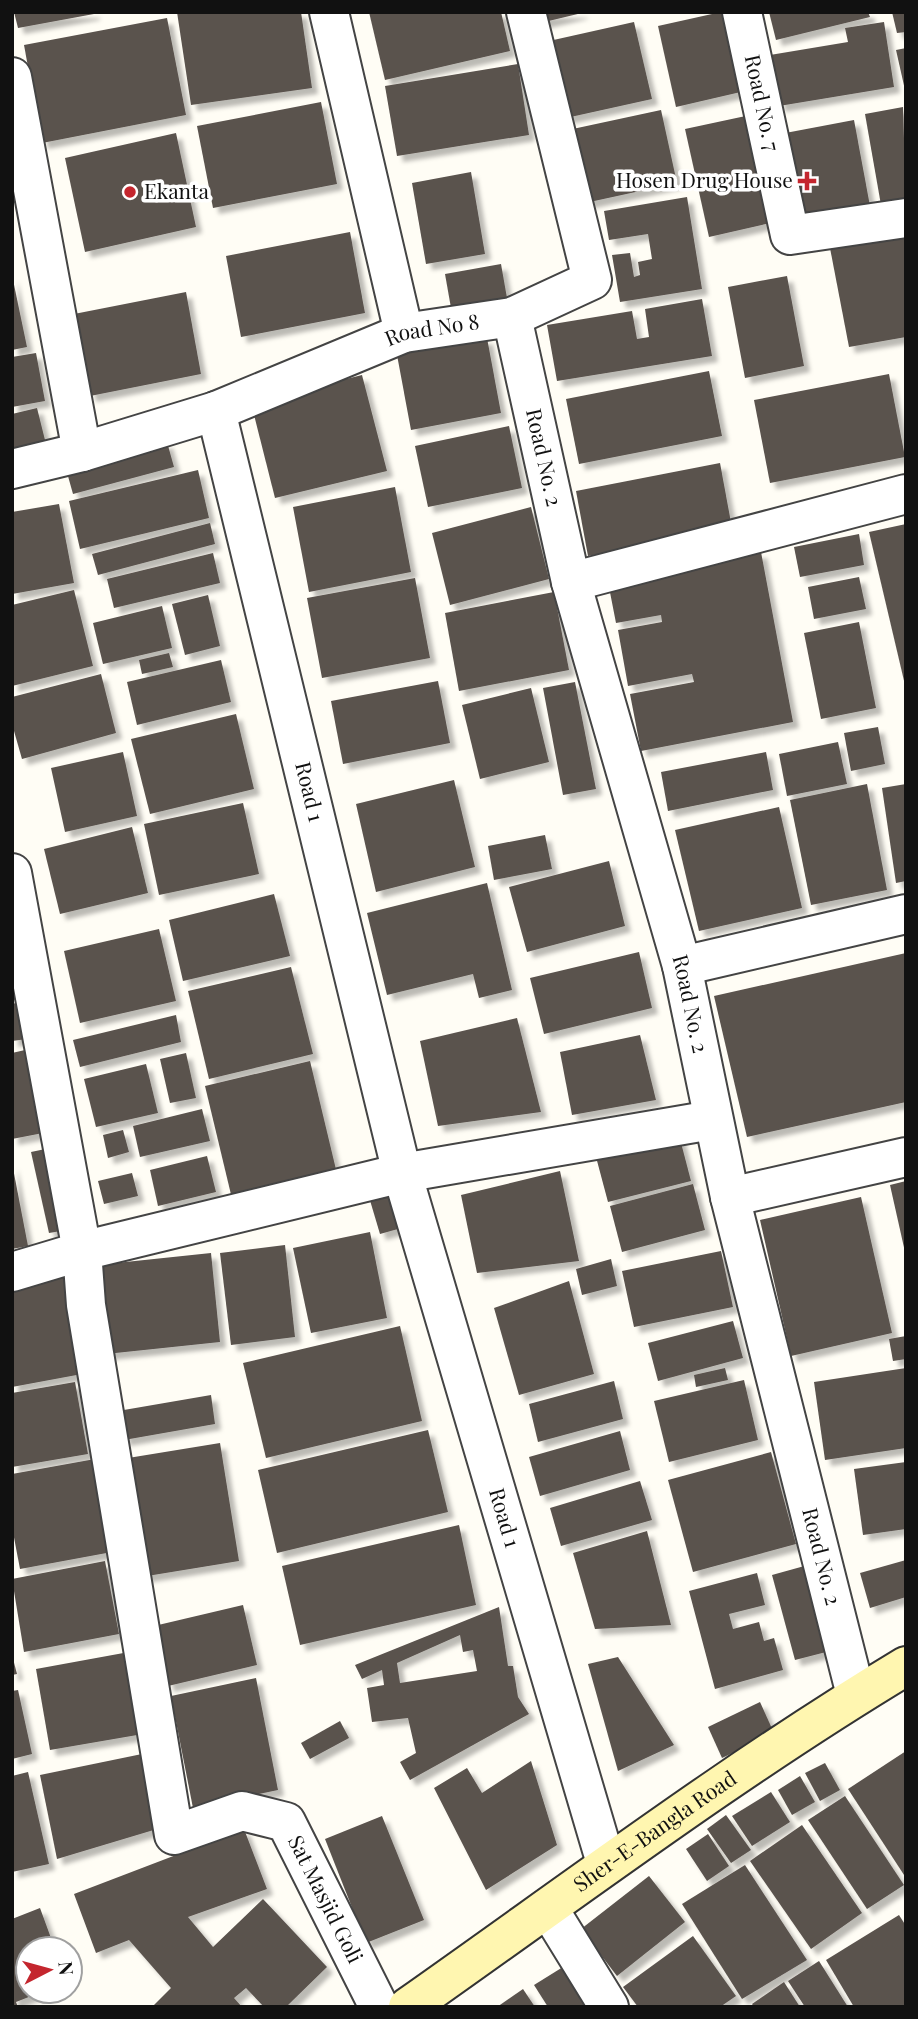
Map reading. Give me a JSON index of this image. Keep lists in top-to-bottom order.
{
  "streets": {
    "street": [
      "Road No. 7",
      "Road No 8",
      "Road No. 2",
      "Road 1",
      "Sher-E-Bangla Road",
      "Sat Masjid Goli"
    ]
  },
  "crossings": [
    ["Road No 8", "Road No. 2"],
    ["Road No 8", "Road 1"],
    ["Road No. 2", "Sher-E-Bangla Road"],
    ["Road 1", "Sher-E-Bangla Road"]
  ],
  "places": {
    "health": ["Hosen Drug House"],
    "other": ["Ekanta"]
  },
  "north": "right"
}
